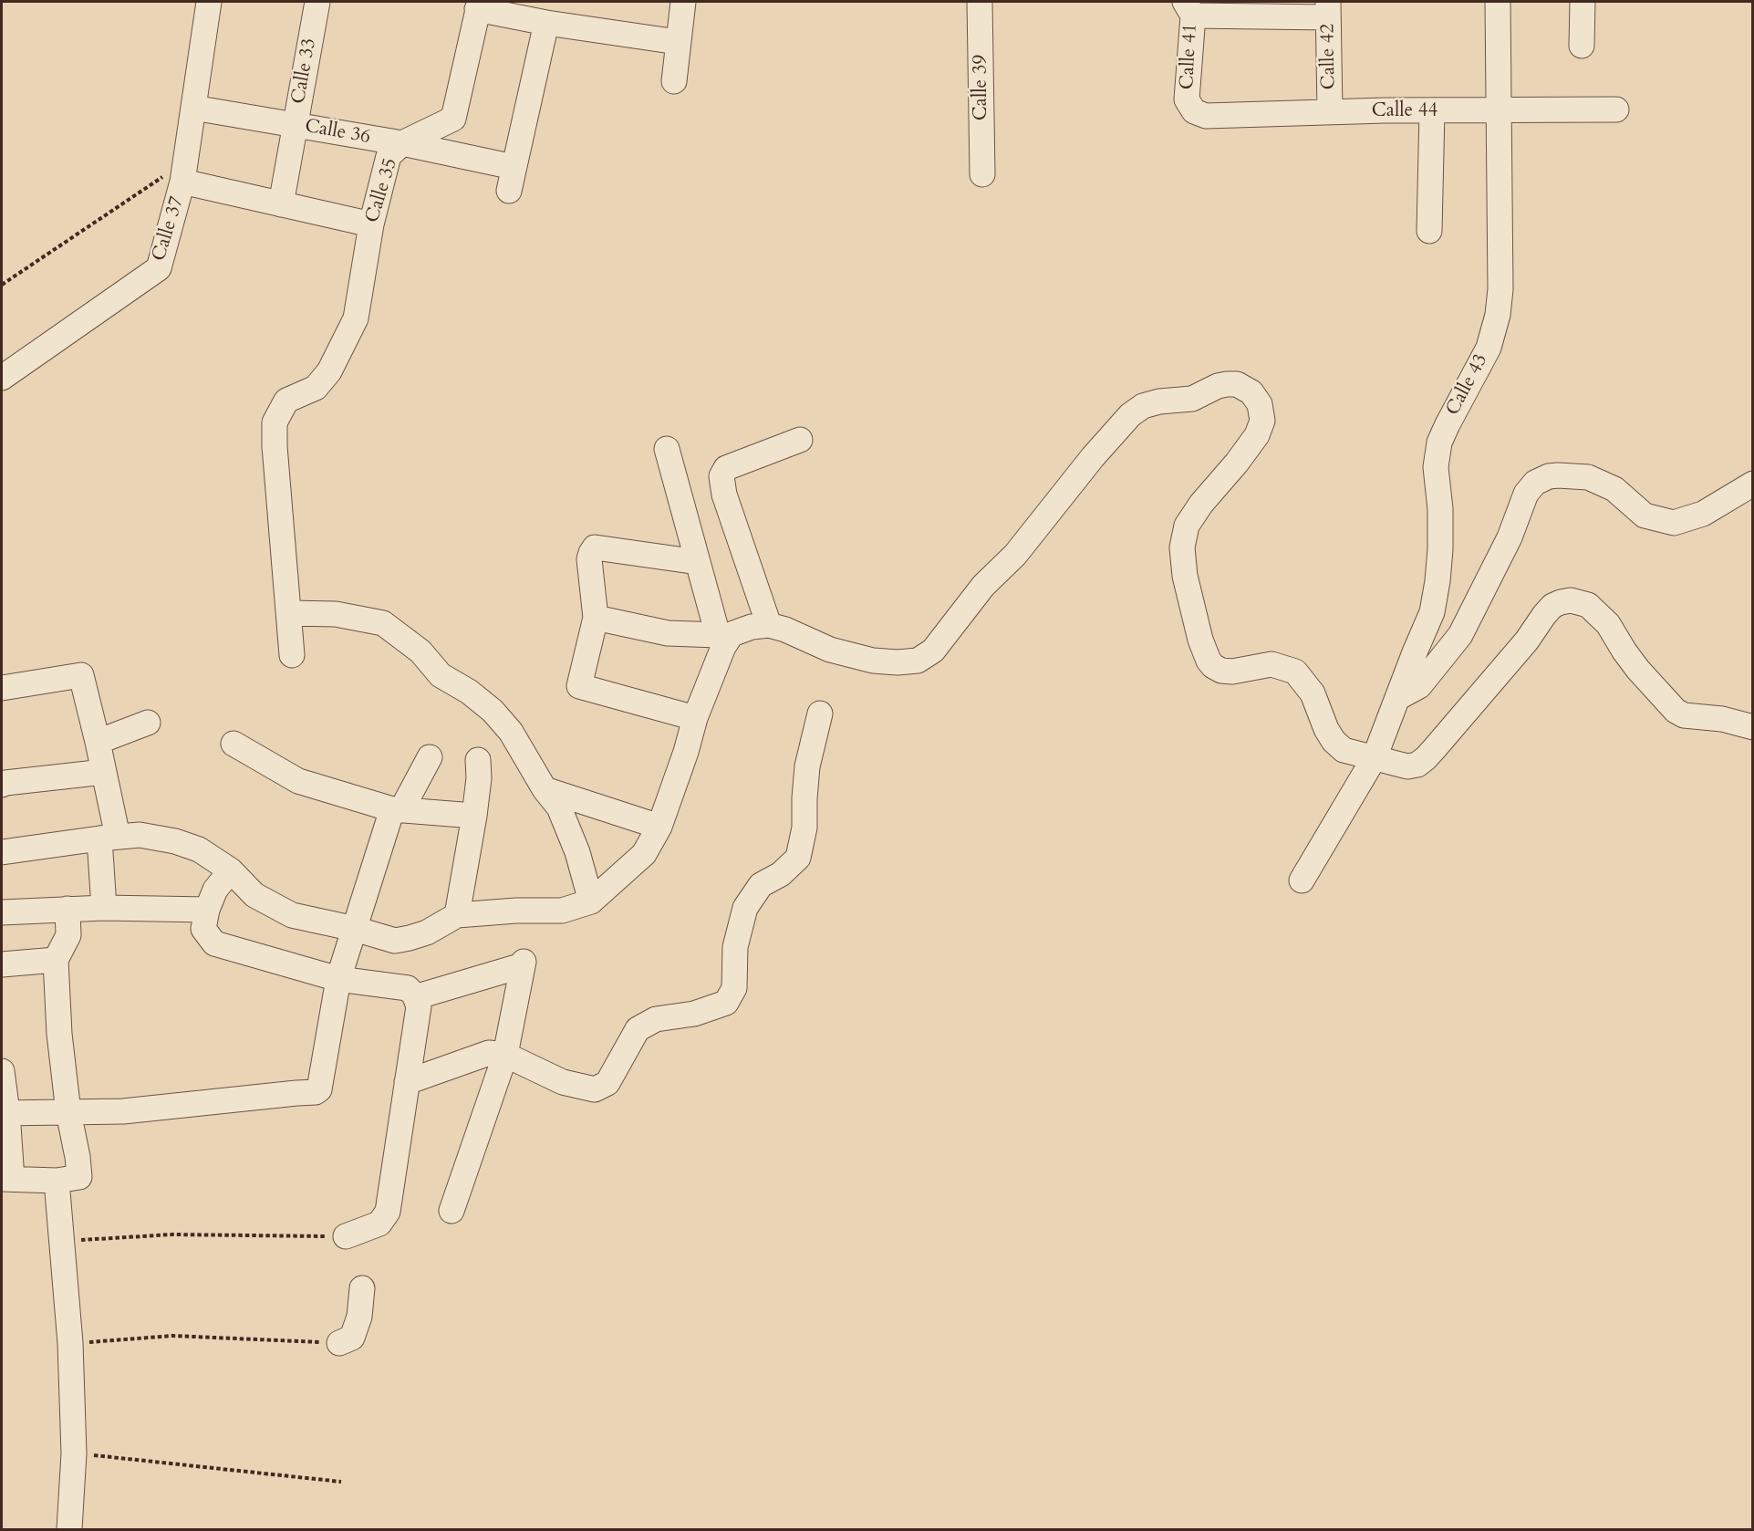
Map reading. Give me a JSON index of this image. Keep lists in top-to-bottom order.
{
  "streets": {
    "street": [
      "Calle 41",
      "Calle 42",
      "Calle 33",
      "Calle 39",
      "Calle 44",
      "Calle 36",
      "Calle 35",
      "Calle 37",
      "Calle 43"
    ]
  },
  "crossings": [
    ["Calle 41", "Calle 44"],
    ["Calle 42", "Calle 44"],
    ["Calle 33", "Calle 36"],
    ["Calle 44", "Calle 43"],
    ["Calle 36", "Calle 35"],
    ["Calle 36", "Calle 37"]
  ]
}
